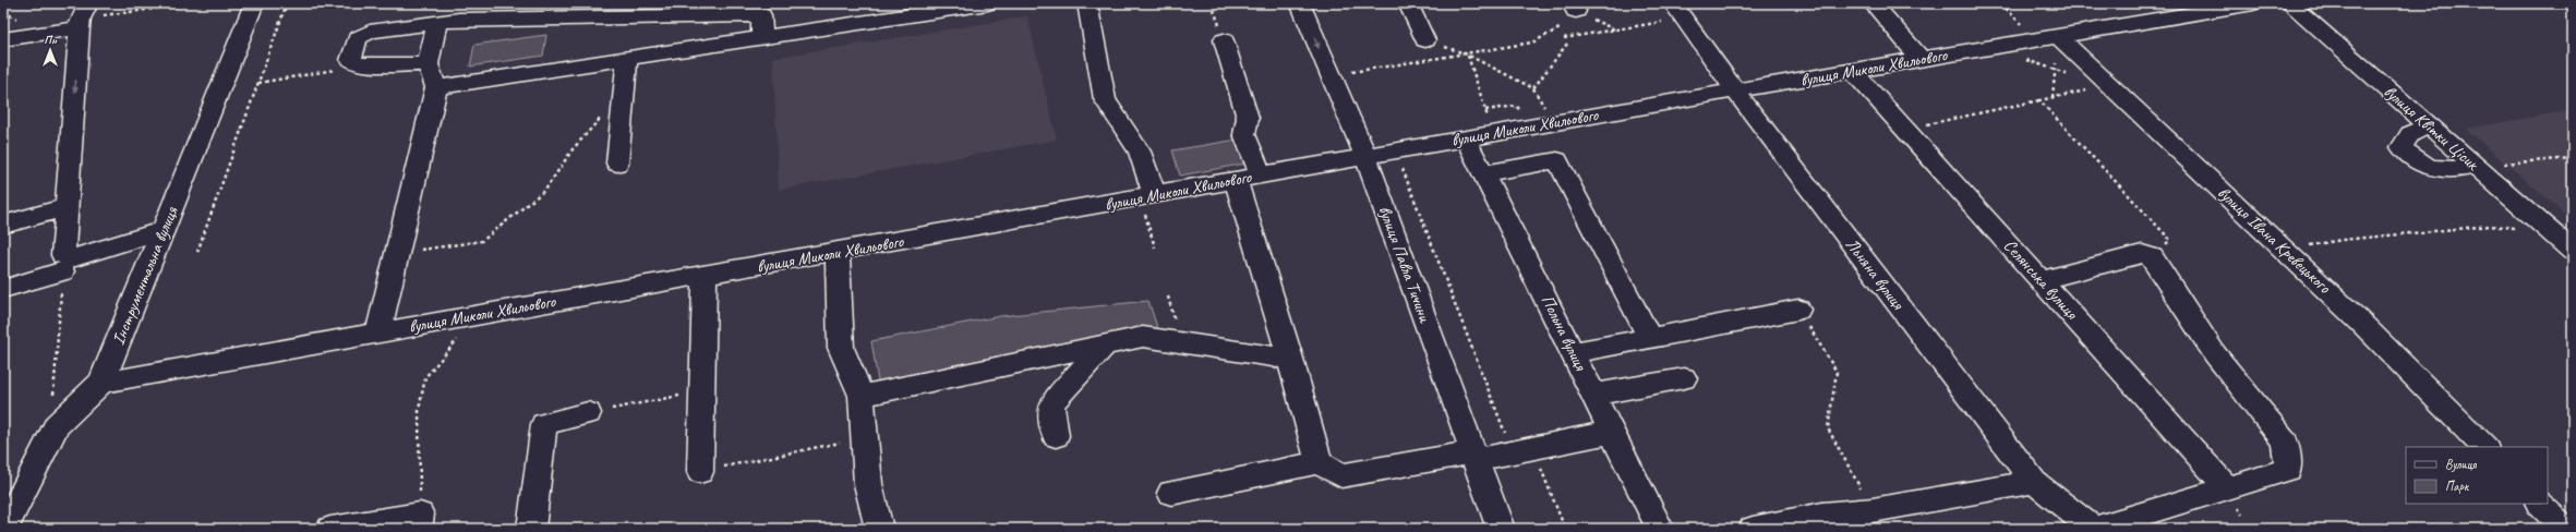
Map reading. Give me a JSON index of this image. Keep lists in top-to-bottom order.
{
  "streets": {
    "street": [
      "вулиця Миколи Хвильового",
      "вулиця Квітки Цісик",
      "вулиця Івана Кревецького",
      "вулиця Павла Тичини",
      "Льняна вулиця",
      "Інструментальна вулиця",
      "Селянська вулиця",
      "Польна вулиця"
    ]
  },
  "crossings": [
    ["вулиця Миколи Хвильового", "вулиця Івана Кревецького"],
    ["вулиця Миколи Хвильового", "вулиця Павла Тичини"],
    ["вулиця Миколи Хвильового", "Льняна вулиця"],
    ["вулиця Миколи Хвильового", "Інструментальна вулиця"],
    ["вулиця Миколи Хвильового", "Селянська вулиця"],
    ["вулиця Миколи Хвильового", "Польна вулиця"]
  ],
  "legend": ["Вулиця", "Парк"],
  "north": "top"
}
